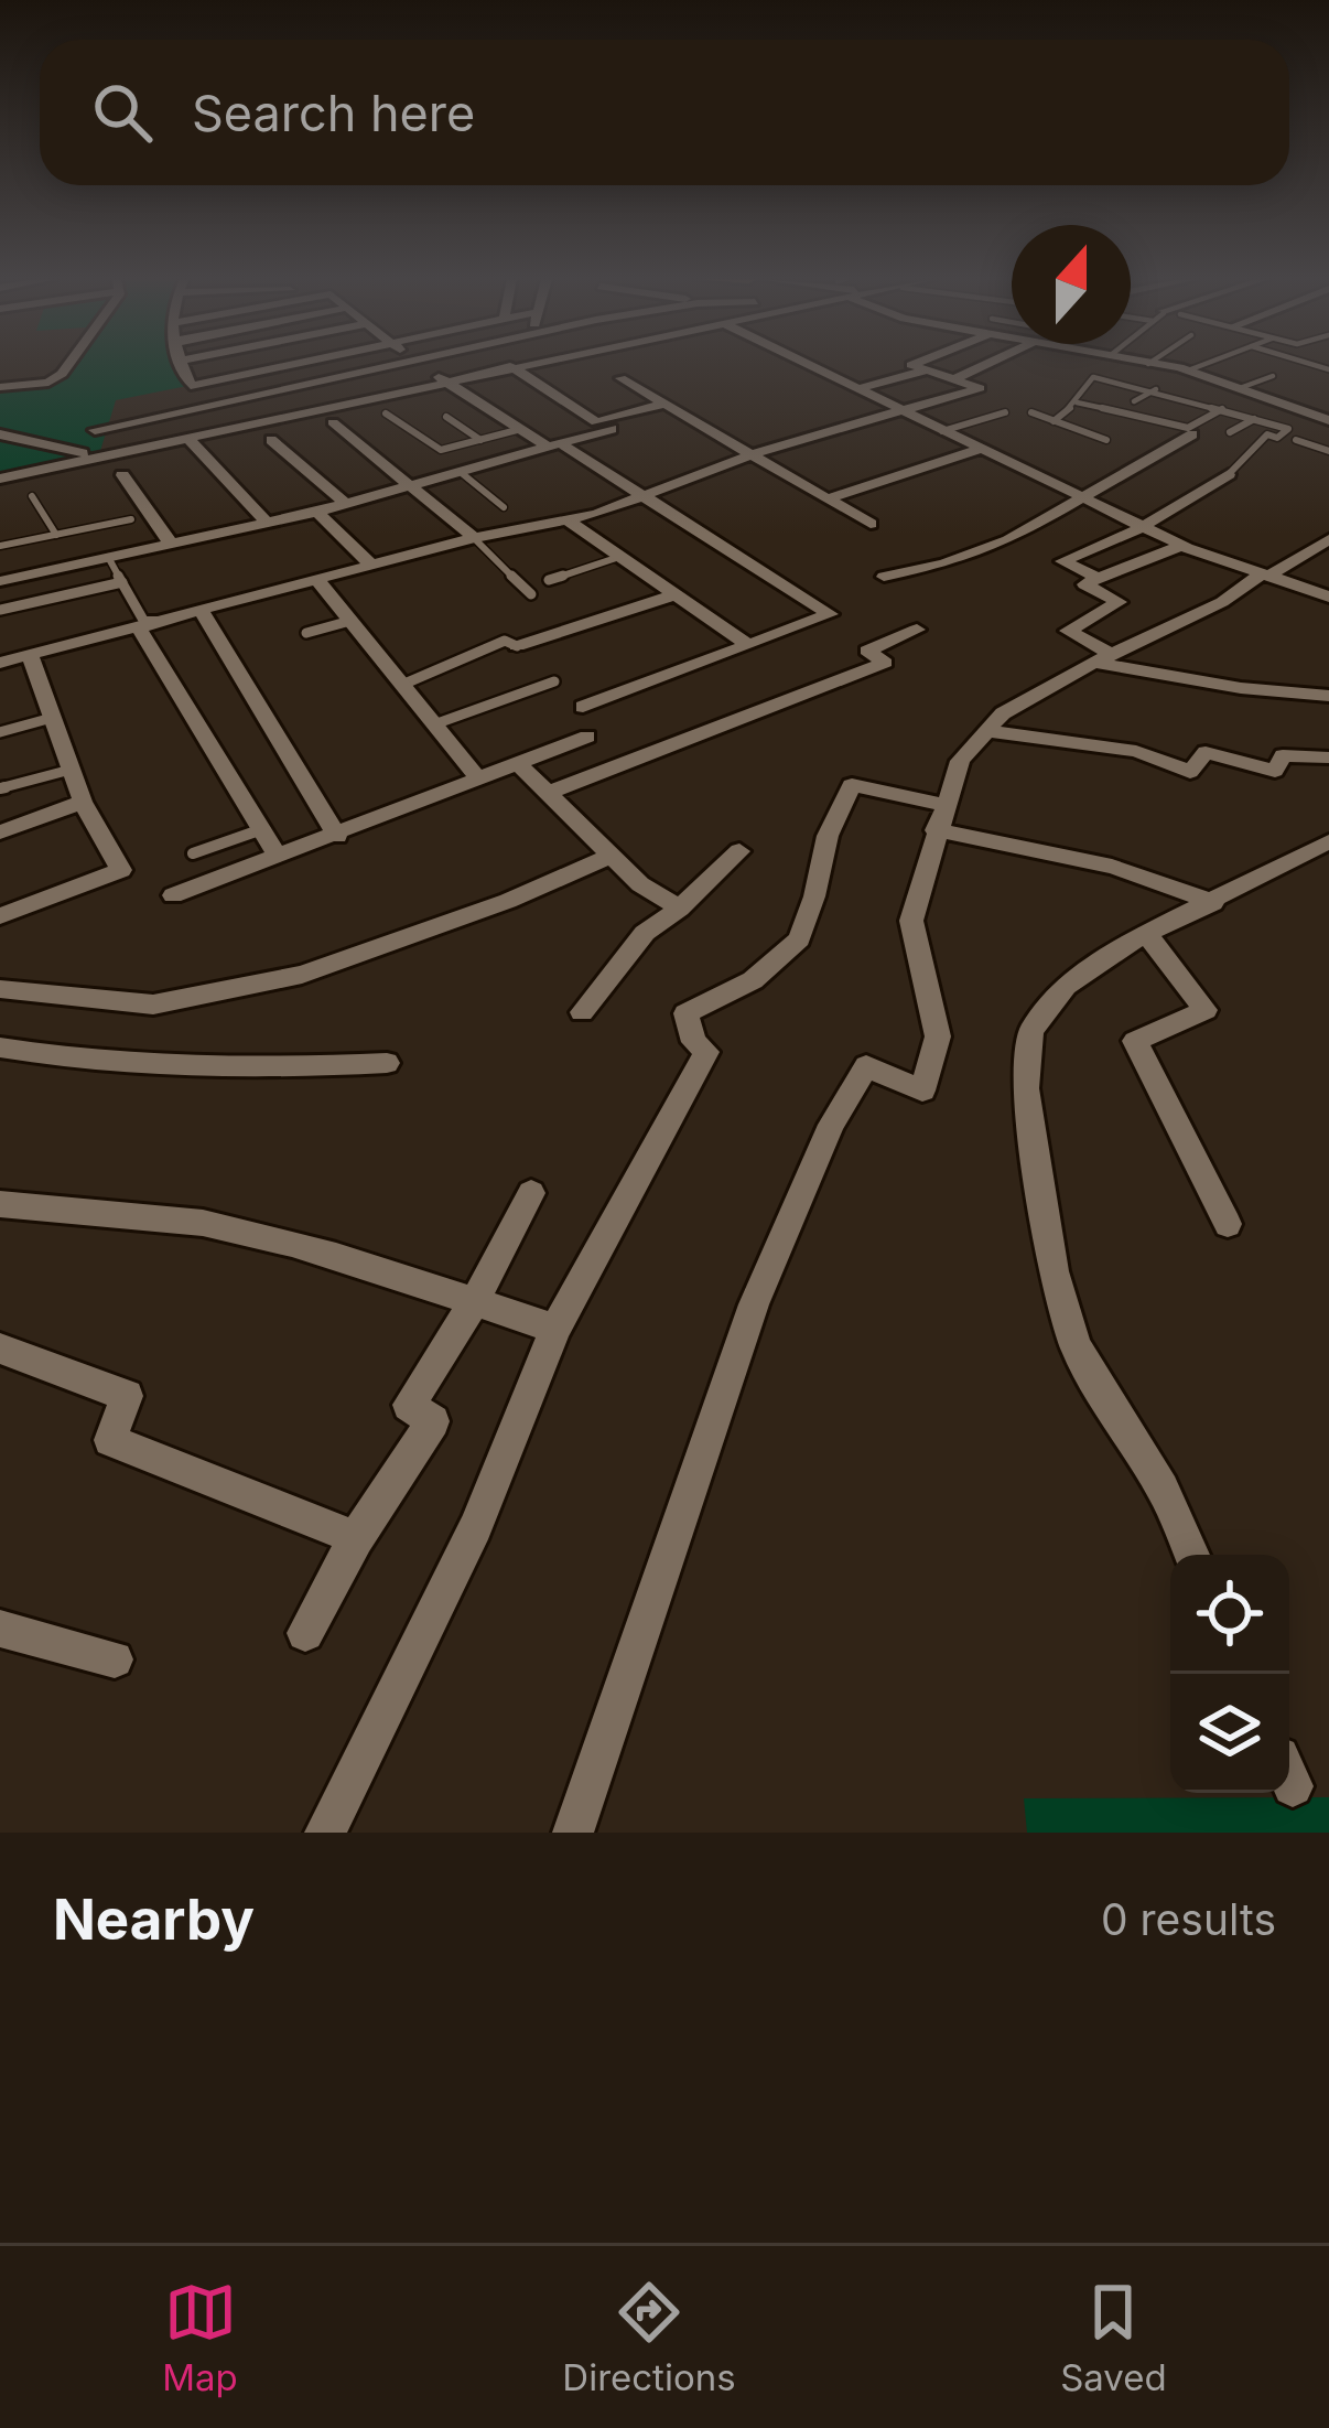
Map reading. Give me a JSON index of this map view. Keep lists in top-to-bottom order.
{
  "north": "top",
  "page": {
    "search": "Search here",
    "heading": ["Nearby", "0 results"],
    "nav": ["Map", "Directions", "Saved"]
  }
}
